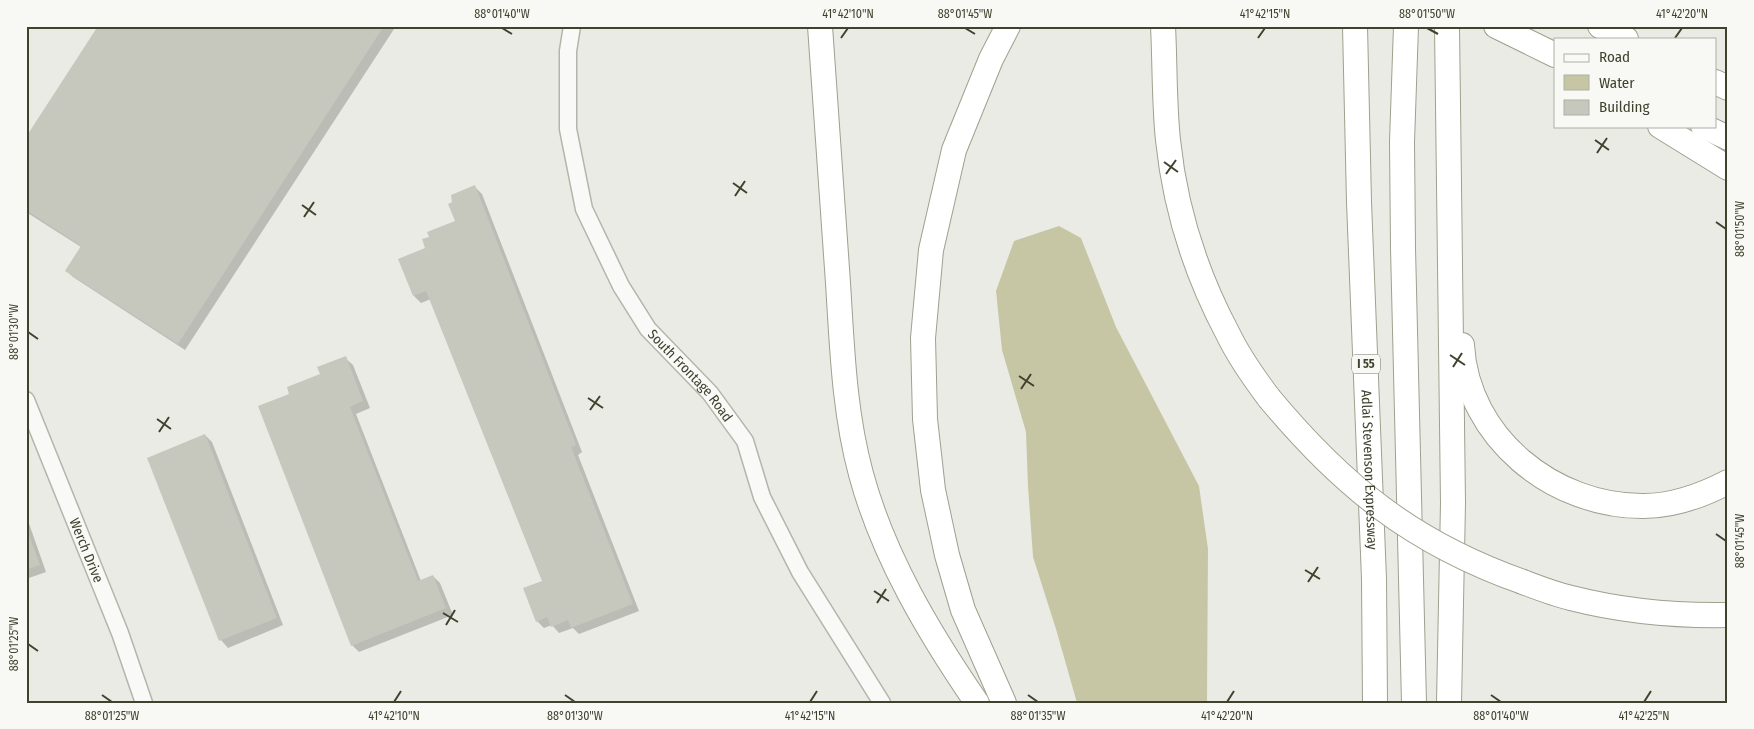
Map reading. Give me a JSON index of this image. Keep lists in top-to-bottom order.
{
  "streets": {
    "highway": ["I 55", "Adlai Stevenson Expressway"],
    "street": ["South Frontage Road", "Werch Drive"]
  },
  "legend": ["Road", "Water", "Building"],
  "coordinates": [
    "88°01'40\"W",
    "41°42'10\"N",
    "88°01'45\"W",
    "41°42'15\"N",
    "88°01'50\"W",
    "41°42'20\"N",
    "88°01'30\"W",
    "88°01'25\"W",
    "88°01'35\"W",
    "41°42'25\"N"
  ]
}
